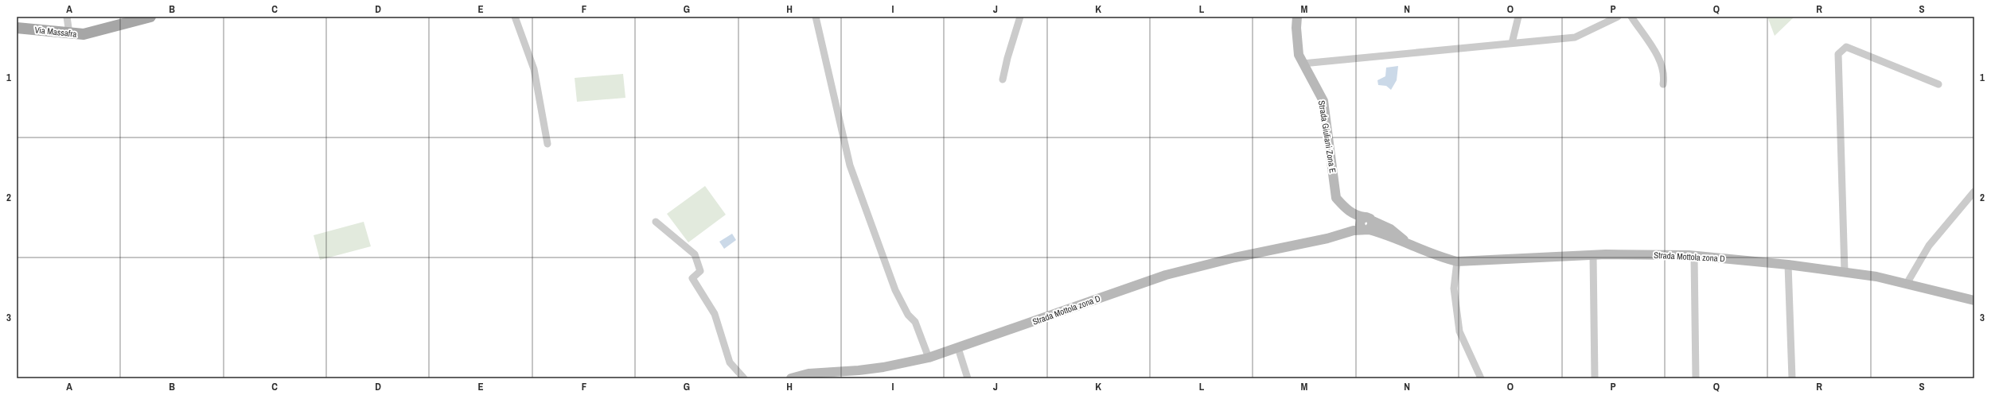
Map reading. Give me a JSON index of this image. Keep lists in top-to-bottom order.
{
  "streets": {
    "main road": ["Via Massafra", "Strada Giuliani Zona E", "Strada Mottola zona D"]
  },
  "crossings": [
    ["Strada Giuliani Zona E", "Strada Mottola zona D"]
  ],
  "grid": {
    "columns": [
      "A",
      "B",
      "C",
      "D",
      "E",
      "F",
      "G",
      "H",
      "I",
      "J",
      "K",
      "L",
      "M",
      "N",
      "O",
      "P",
      "Q",
      "R",
      "S"
    ],
    "rows": ["1", "2", "3"]
  }
}
